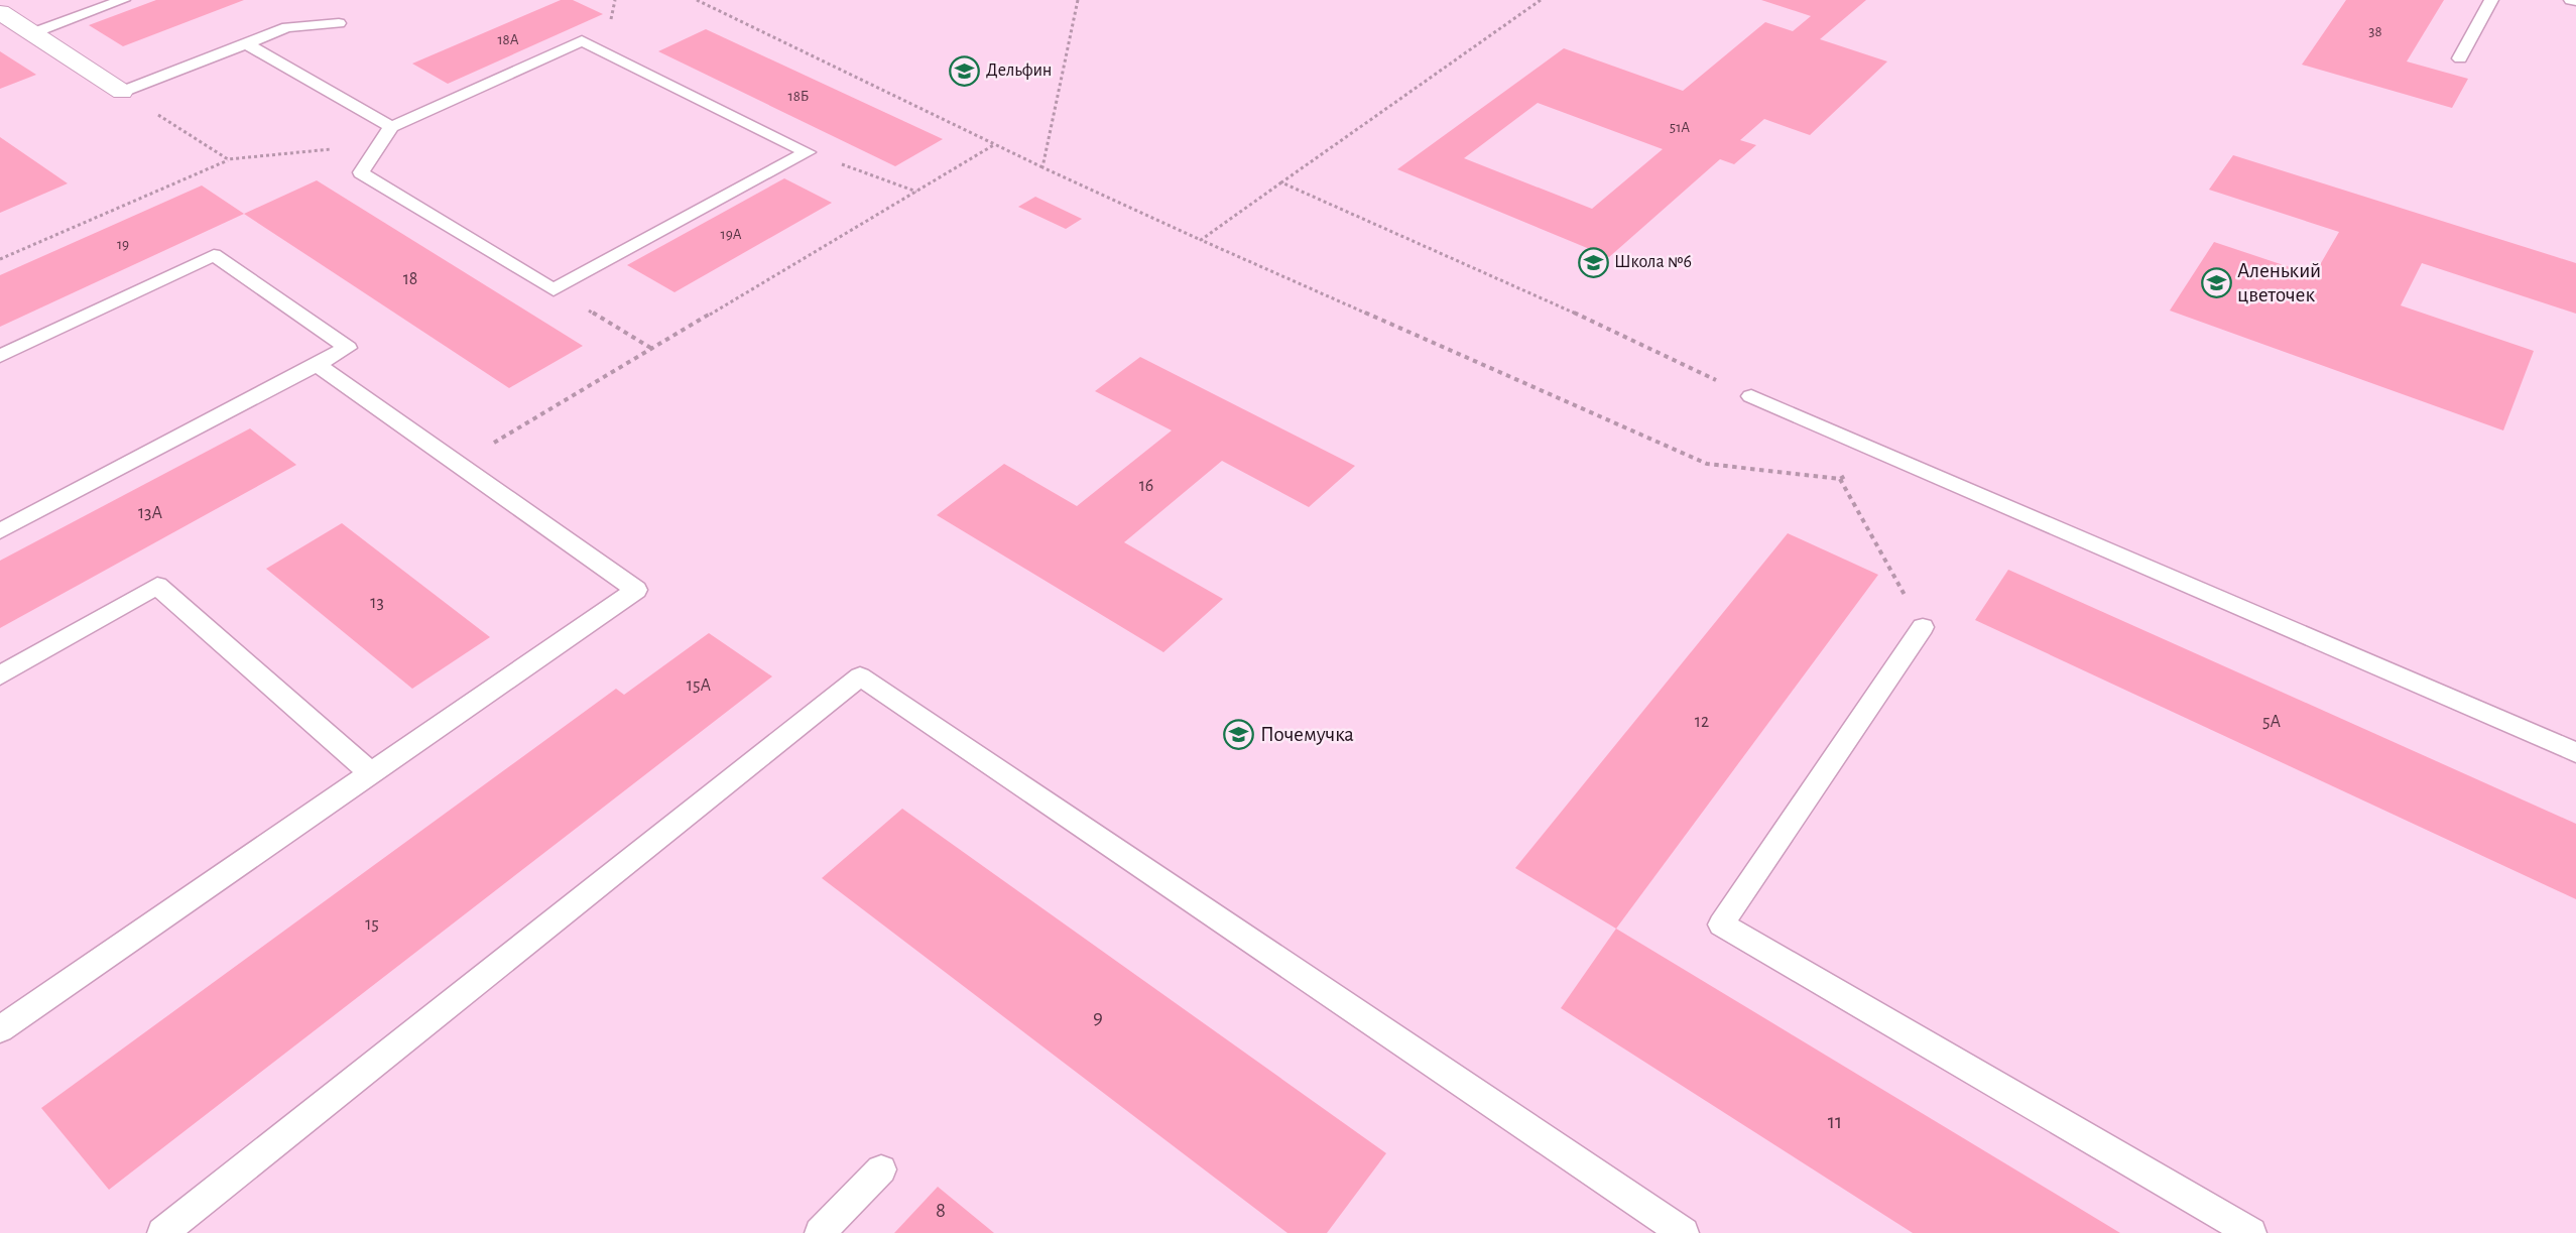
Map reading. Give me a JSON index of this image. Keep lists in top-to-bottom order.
{
  "places": {
    "school or university": [
      "Дельфин",
      "Школа №6",
      "Аленький цветочек",
      "Почемучка"
    ]
  },
  "house_numbers": [
    "38",
    "18А",
    "18Б",
    "51А",
    "19А",
    "19",
    "18",
    "16",
    "13А",
    "13",
    "15А",
    "12",
    "5А",
    "15",
    "9",
    "11",
    "8"
  ]
}
